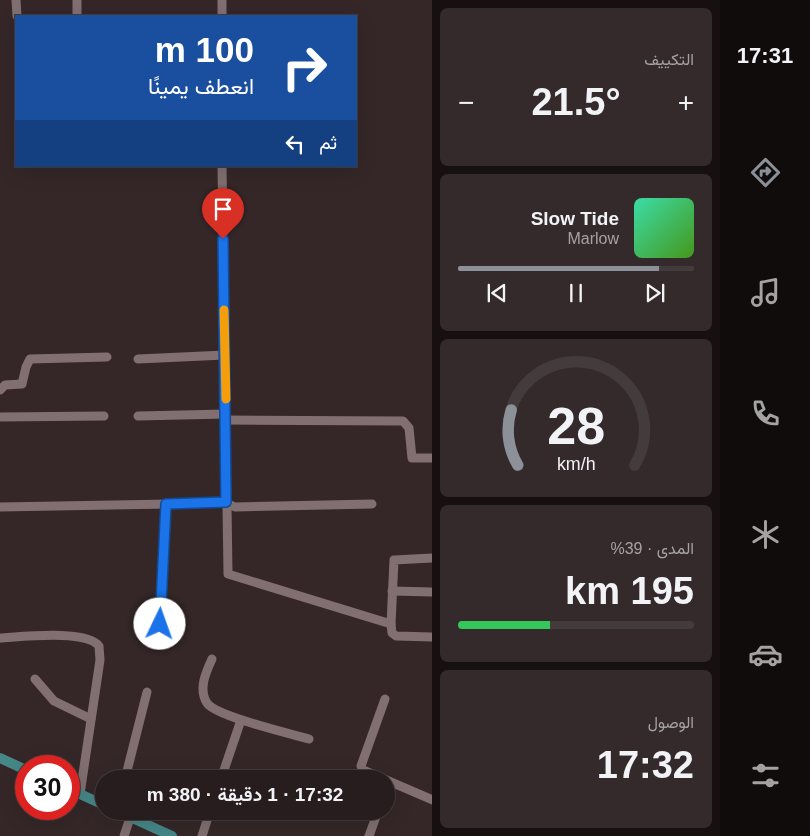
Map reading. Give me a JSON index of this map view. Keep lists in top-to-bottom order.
{
  "page": {
    "tabs": "17:31",
    "tile": [
      "التكييف",
      ["المدى · 39%", "195 km"],
      ["الوصول", "17:32"]
    ],
    "turn": ["100 m", "انعطف يمينًا"],
    "heat": ["−", "21.5°", "+"],
    "then": "ثم",
    "song": ["Slow Tide", "Marlow"],
    "limit": "30",
    "trip": "17:32 · 1 دقيقة · 380 m",
    "gauge": ["28", "km/h"]
  }
}
